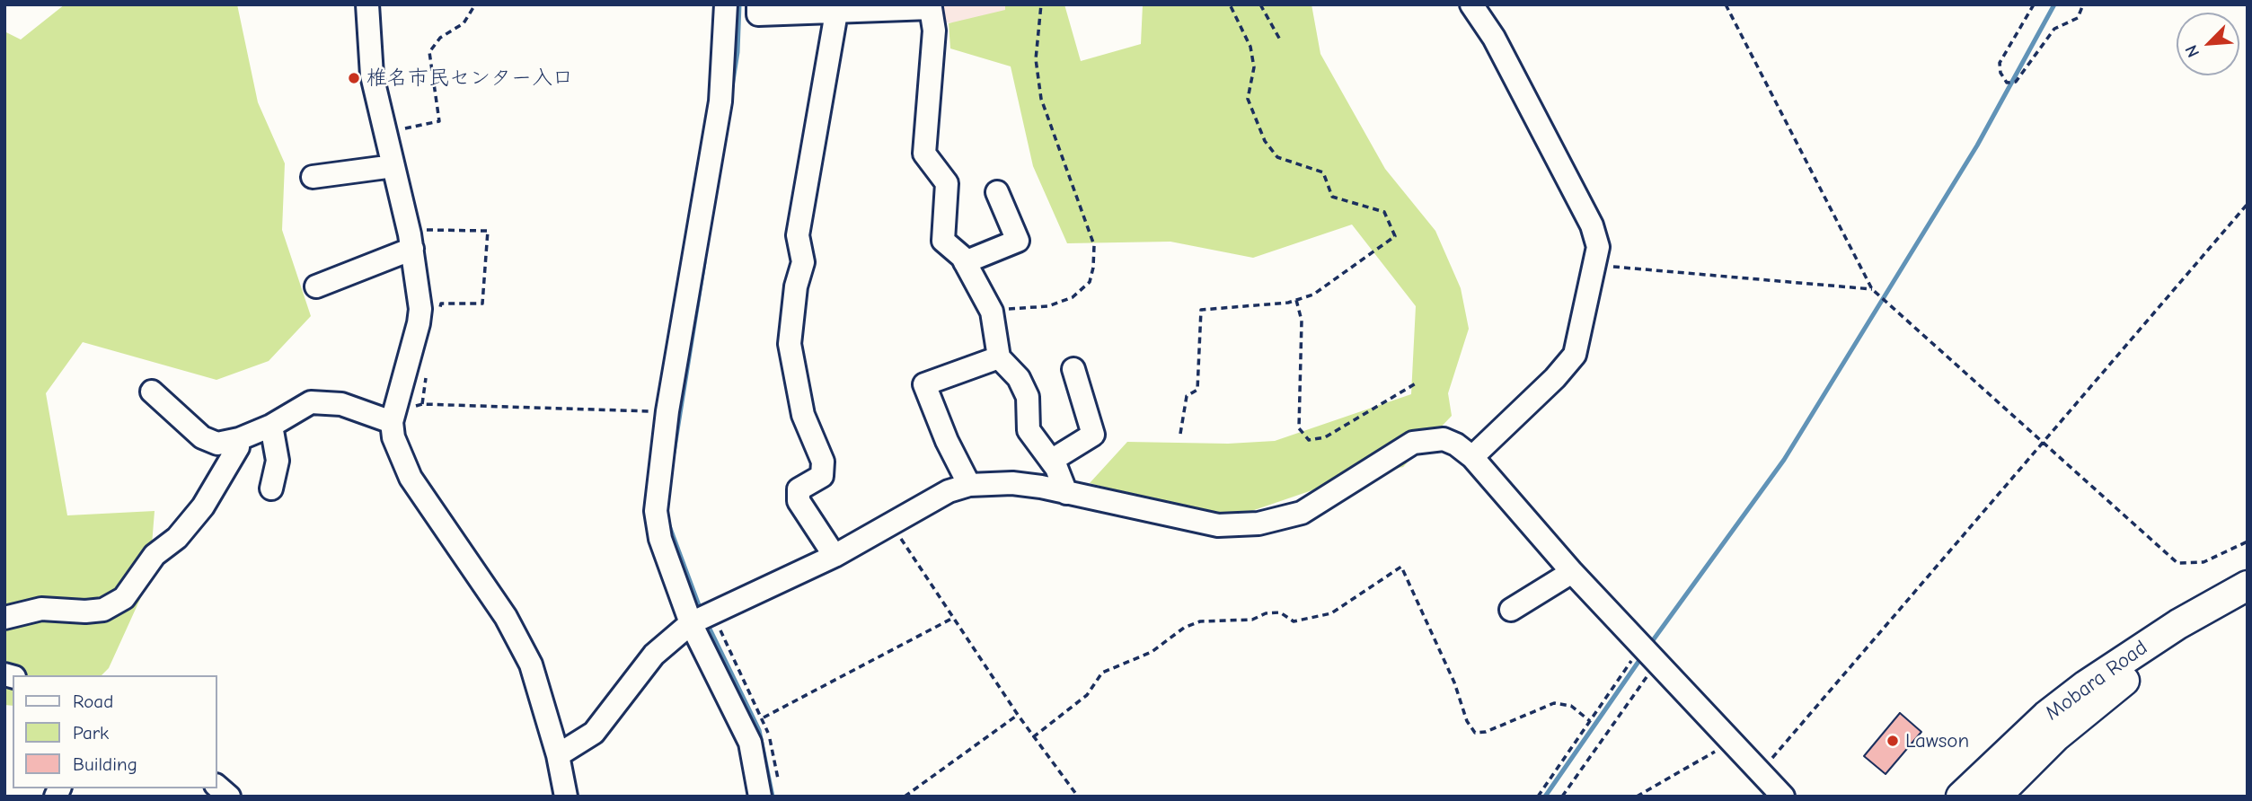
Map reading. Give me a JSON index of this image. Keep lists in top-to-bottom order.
{
  "streets": {
    "main road": ["Mobara Road"]
  },
  "places": ["椎名市民センター入口", "Lawson"],
  "legend": ["Road", "Park", "Building"],
  "north": "bottom left"
}
